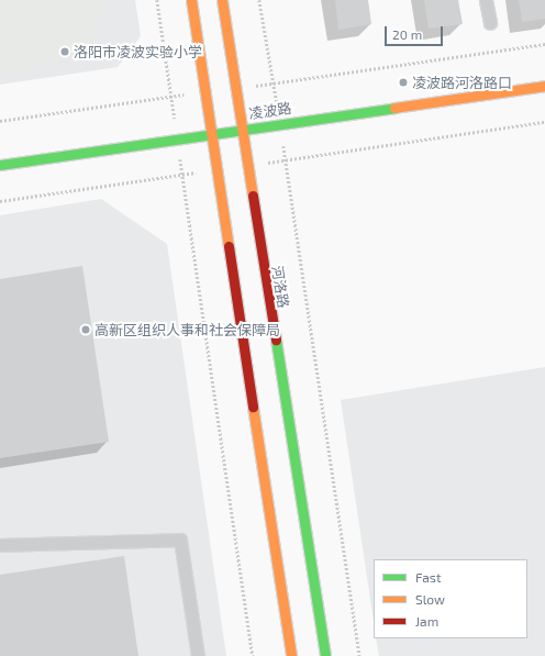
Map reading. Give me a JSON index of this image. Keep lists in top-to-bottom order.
{
  "streets": {
    "main road": ["凌波路", "河洛路"]
  },
  "crossings": [
    ["凌波路", "河洛路"]
  ],
  "places": ["洛阳市凌波实验小学", "凌波路河洛路口", "高新区组织人事和社会保障局"],
  "legend": ["Fast", "Slow", "Jam"],
  "scale_bar": "20 m"
}
